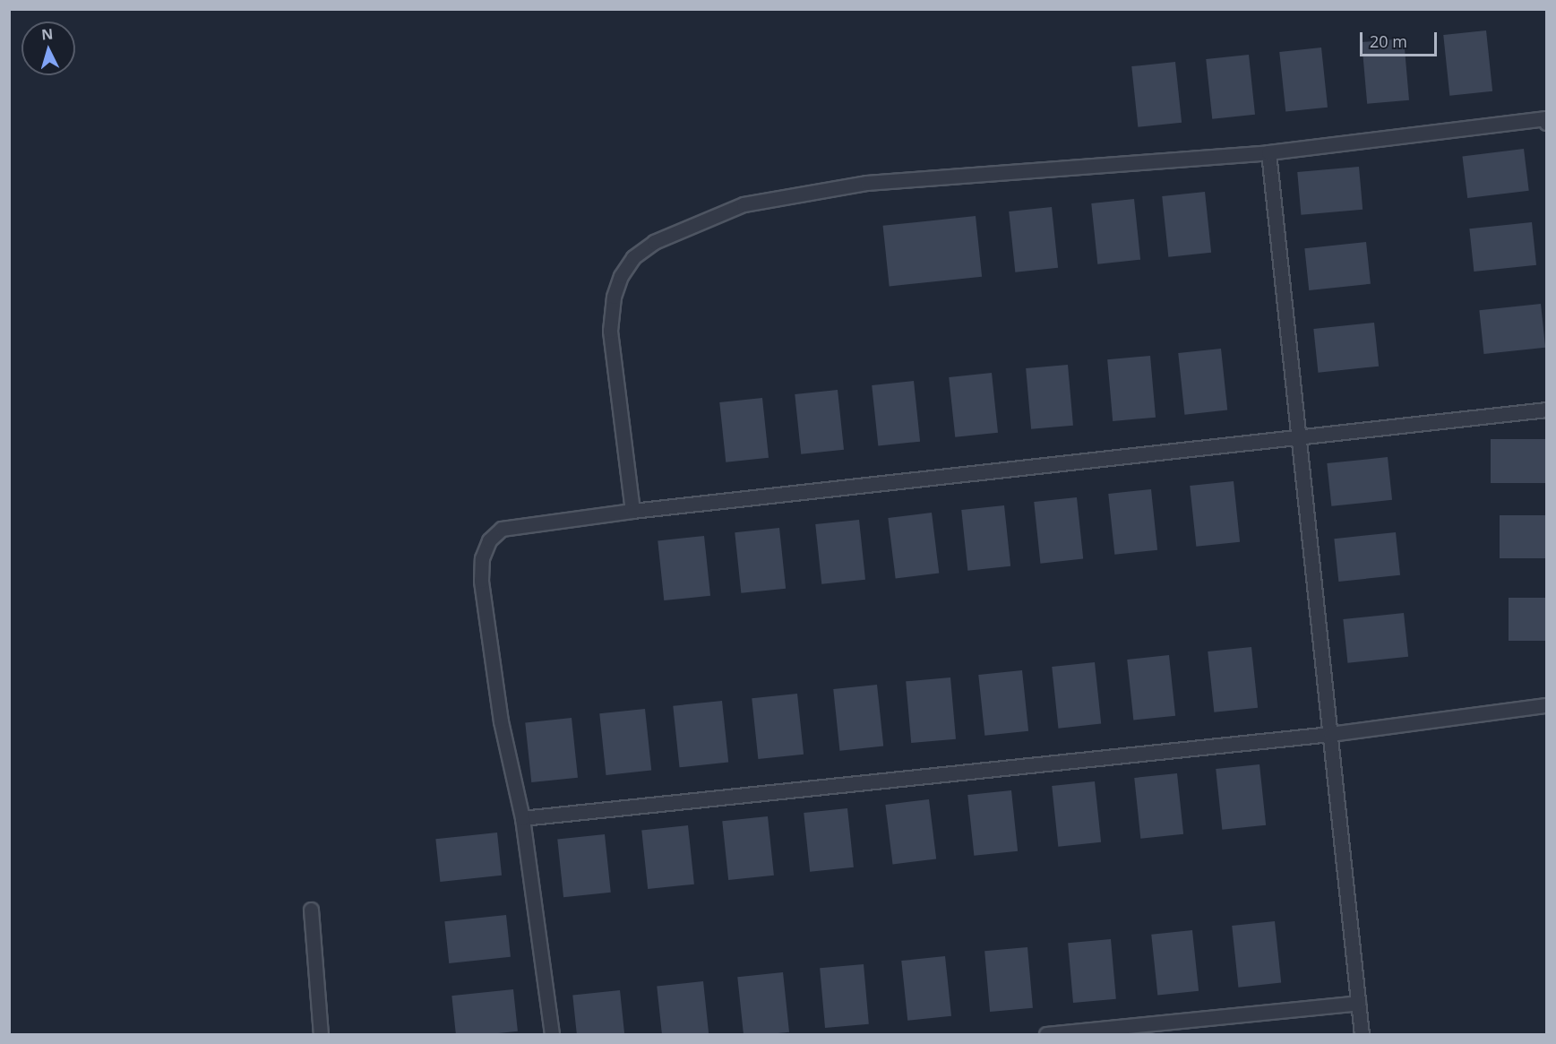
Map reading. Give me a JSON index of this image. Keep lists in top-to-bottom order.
{
  "scale_bar": "20 m",
  "north": "top"
}
